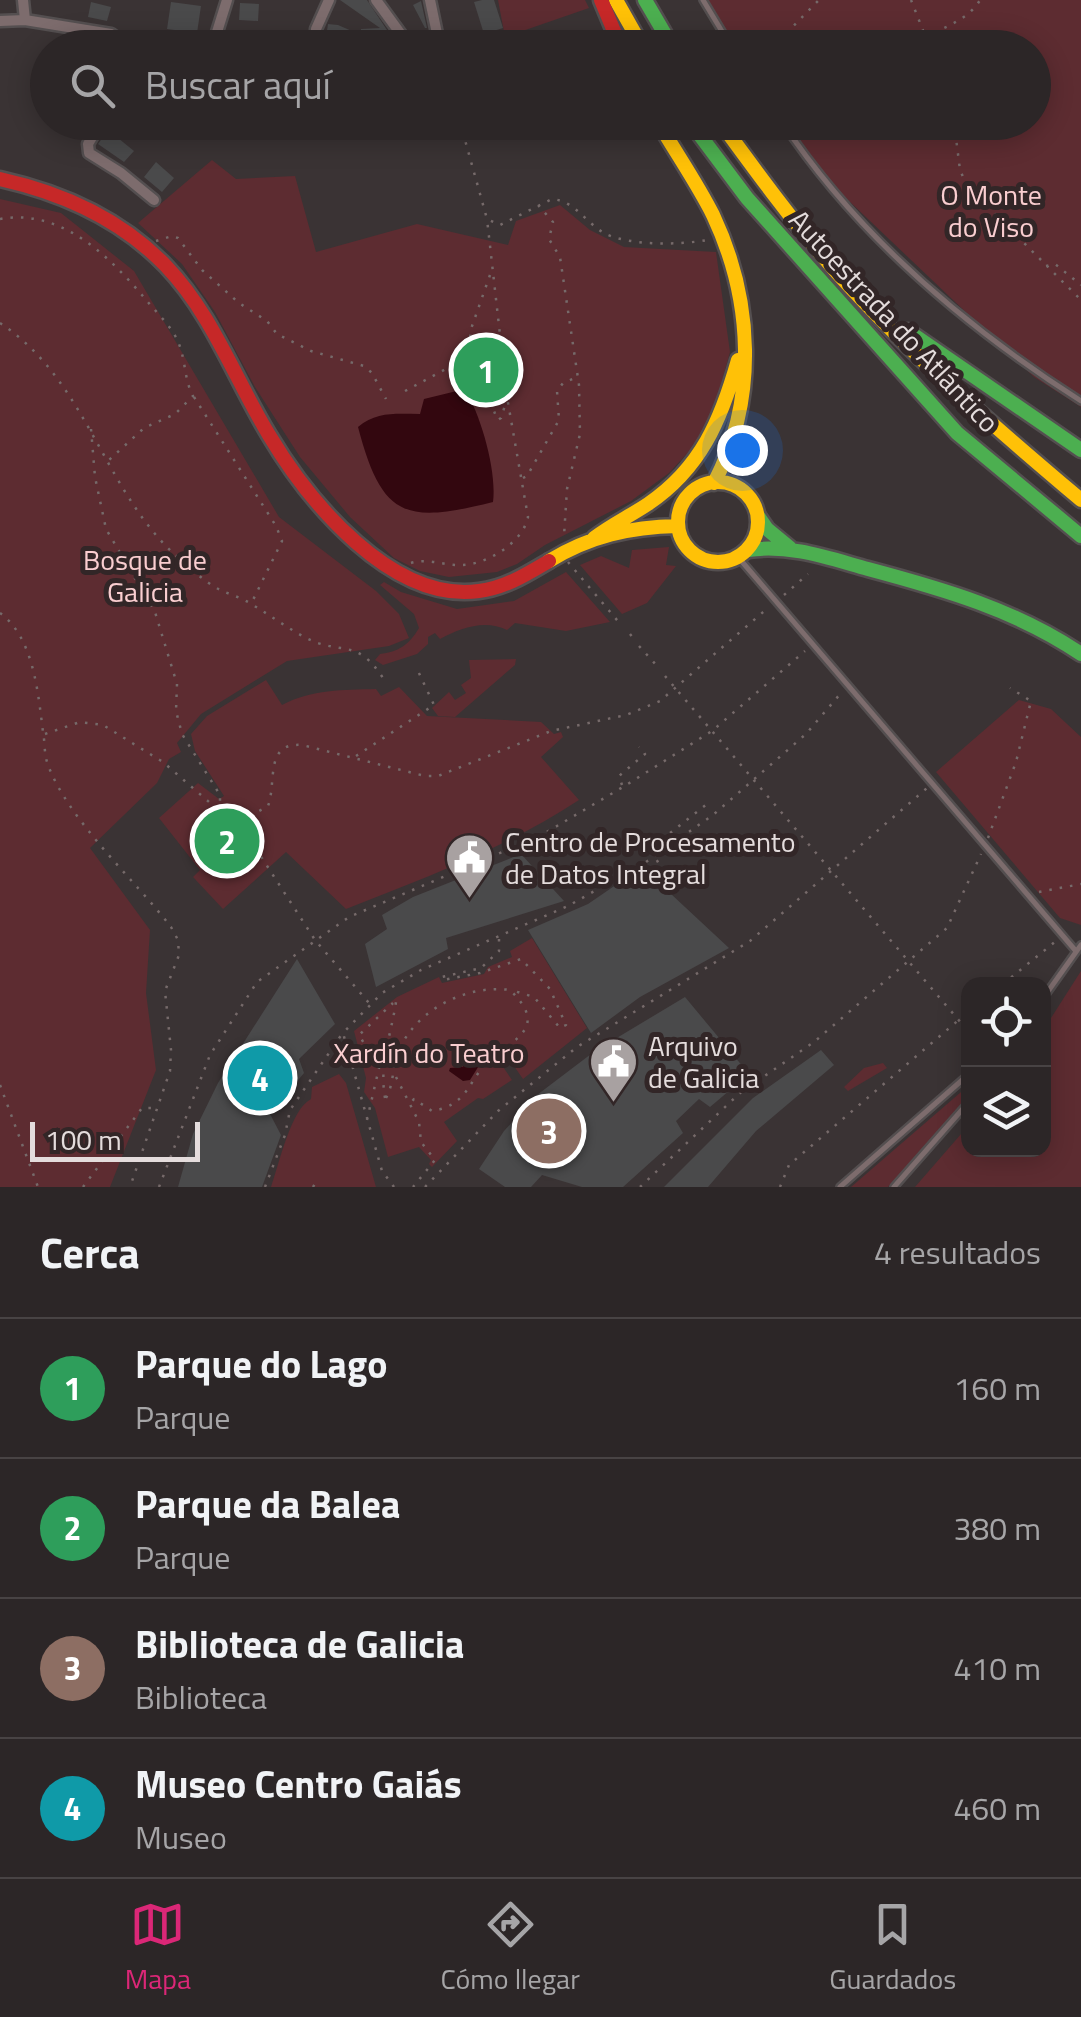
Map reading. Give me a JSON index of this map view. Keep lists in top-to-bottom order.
{
  "streets": {
    "main road": ["Autoestrada do Atlántico"]
  },
  "parks": ["O Monte do Viso", "Bosque de Galicia", "Xardín do Teatro"],
  "places": {
    "public building": ["Centro de Procesamento de Datos Integral", "Arquivo de Galicia"]
  },
  "scale_bar": "100 m",
  "page": {
    "search": "Buscar aquí",
    "pins": [
      "1",
      "2",
      "4",
      "3"
    ],
    "scale": "100 m",
    "heading": ["Cerca", "4 resultados"],
    "list": [
      {
        "mark": "1",
        "name": "Parque do Lago",
        "note": "Parque",
        "value": "160 m"
      },
      {
        "mark": "2",
        "name": "Parque da Balea",
        "note": "Parque",
        "value": "380 m"
      },
      {
        "mark": "3",
        "name": "Biblioteca de Galicia",
        "note": "Biblioteca",
        "value": "410 m"
      },
      {
        "mark": "4",
        "name": "Museo Centro Gaiás",
        "note": "Museo",
        "value": "460 m"
      }
    ],
    "nav": ["Mapa", "Cómo llegar", "Guardados"]
  }
}
